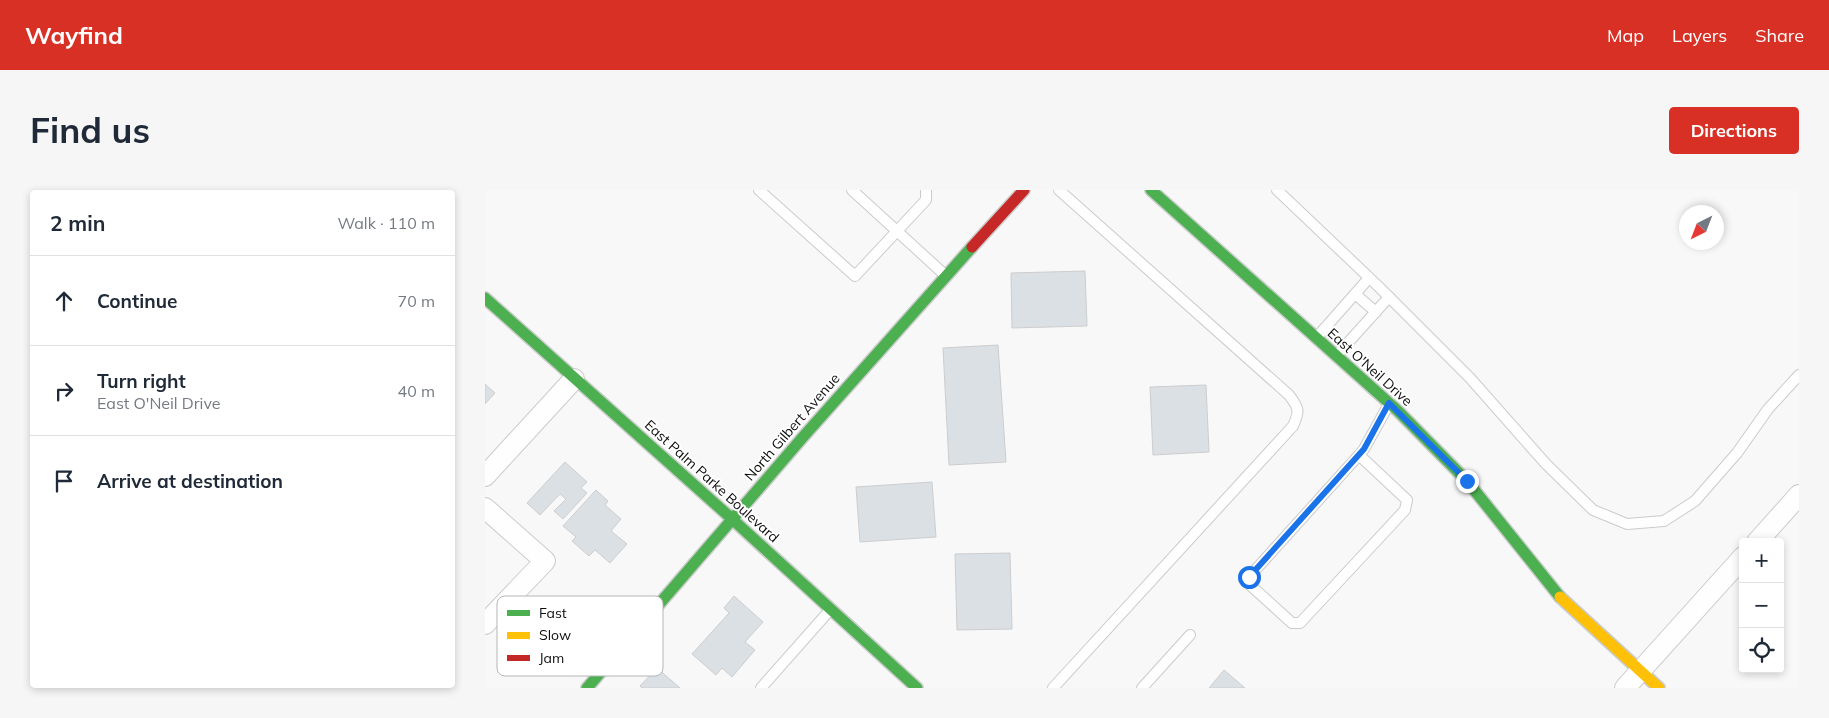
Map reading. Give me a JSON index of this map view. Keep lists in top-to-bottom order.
{
  "streets": {
    "street": ["East O'Neil Drive", "North Gilbert Avenue", "East Palm Parke Boulevard"]
  },
  "crossings": [
    ["North Gilbert Avenue", "East Palm Parke Boulevard"]
  ],
  "legend": ["Fast", "Slow", "Jam"],
  "north": "bottom left",
  "page": {
    "header": "Wayfind",
    "nav": ["Map", "Layers", "Share"],
    "buttons": "Directions",
    "title": "Find us",
    "heading": ["2 min", "Walk · 110 m"],
    "list": [
      ["Continue", "70 m"],
      ["Turn right", "East O'Neil Drive", "40 m"],
      "Arrive at destination"
    ],
    "map_buttons": ["+", "−"]
  }
}
